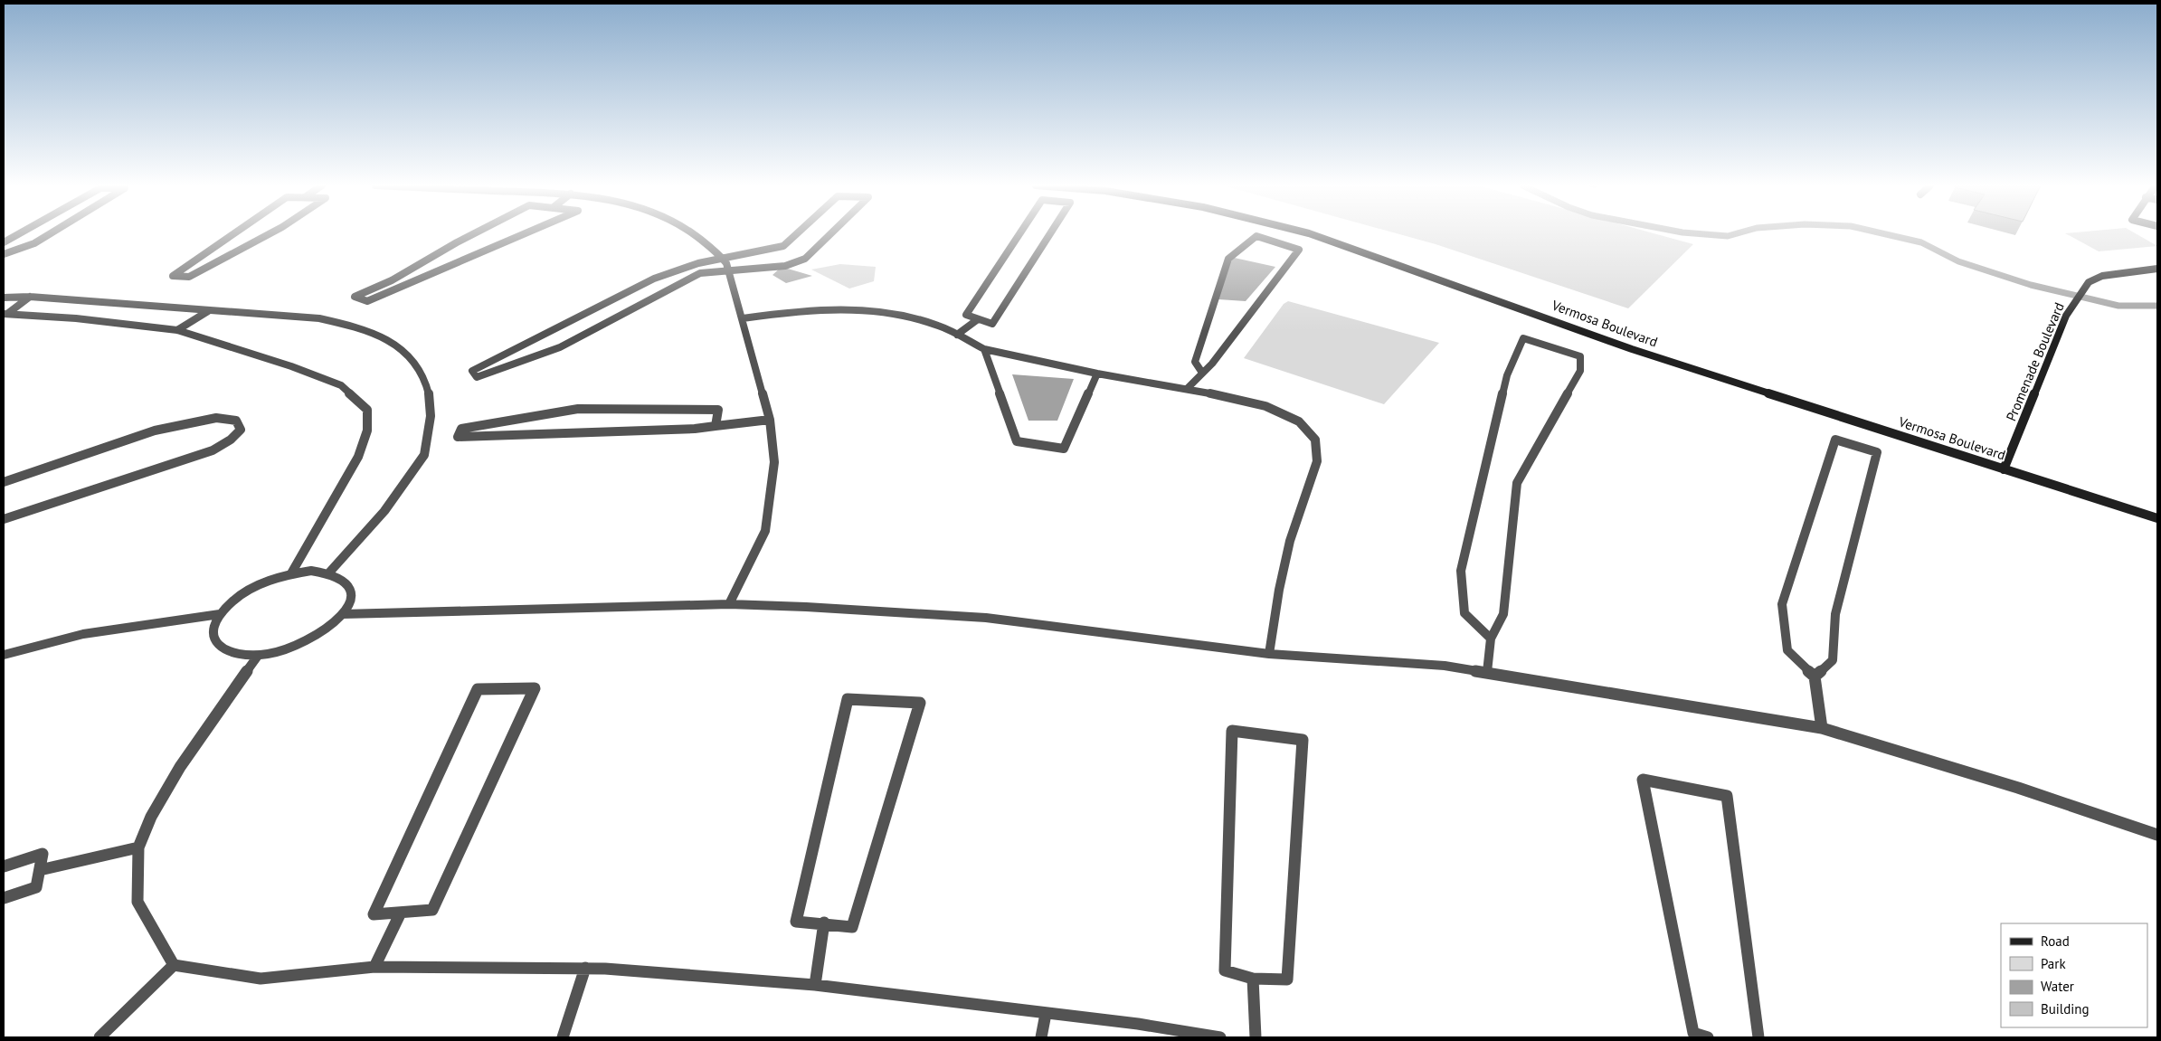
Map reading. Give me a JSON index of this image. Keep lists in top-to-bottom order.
{
  "streets": {
    "main road": ["Vermosa Boulevard", "Promenade Boulevard"]
  },
  "crossings": [
    ["Vermosa Boulevard", "Promenade Boulevard"]
  ],
  "legend": [
    "Road",
    "Park",
    "Water",
    "Building"
  ]
}
